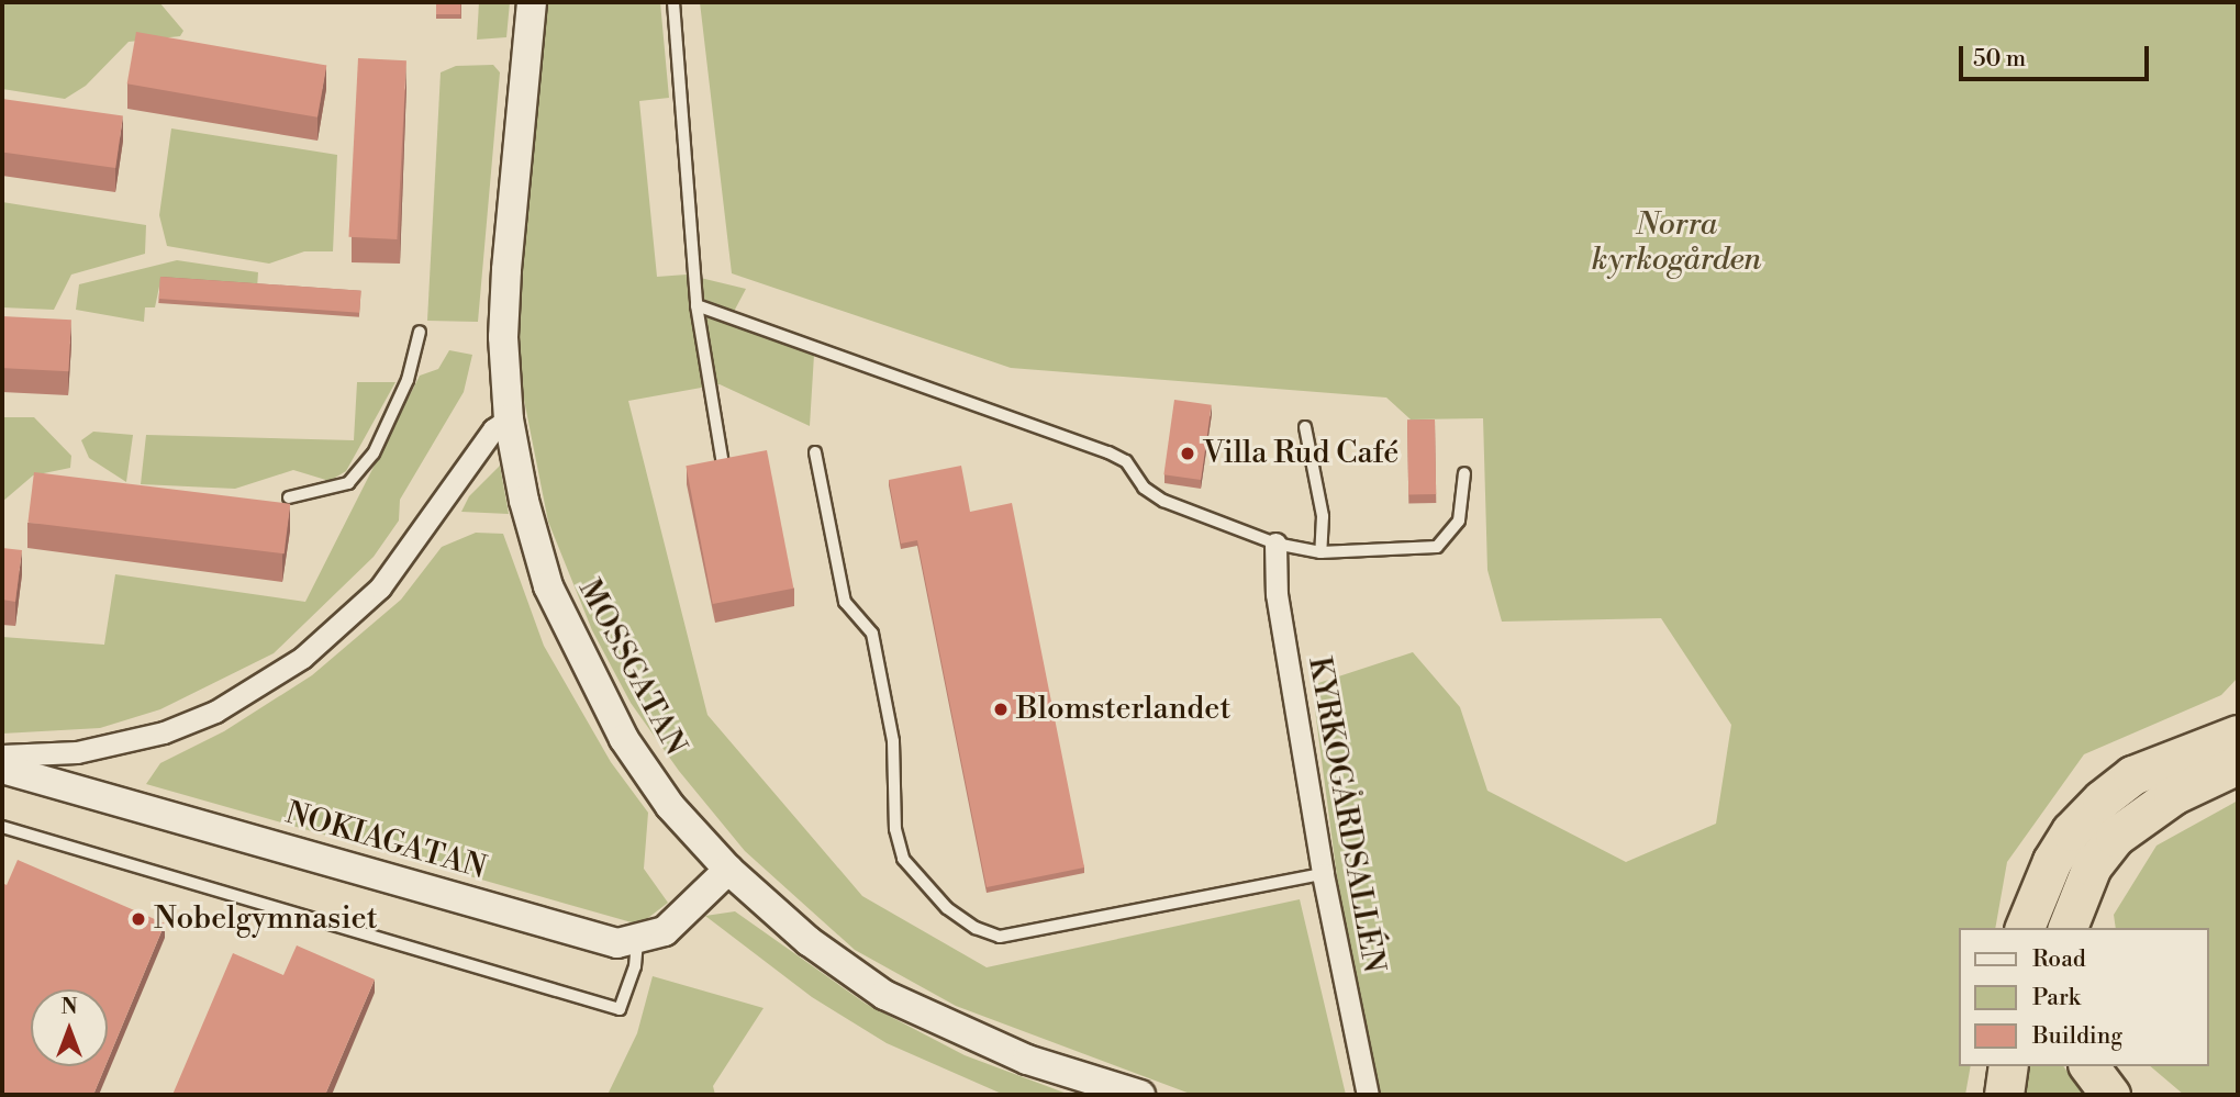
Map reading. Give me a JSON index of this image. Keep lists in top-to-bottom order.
{
  "streets": {
    "street": ["MOSSGATAN", "KYRKOGÅRDSALLÉN", "NOKIAGATAN"]
  },
  "parks": ["Norra kyrkogården"],
  "places": ["Villa Rud Café", "Blomsterlandet", "Nobelgymnasiet"],
  "legend": ["Road", "Park", "Building"],
  "scale_bar": "50 m",
  "north": "top"
}
